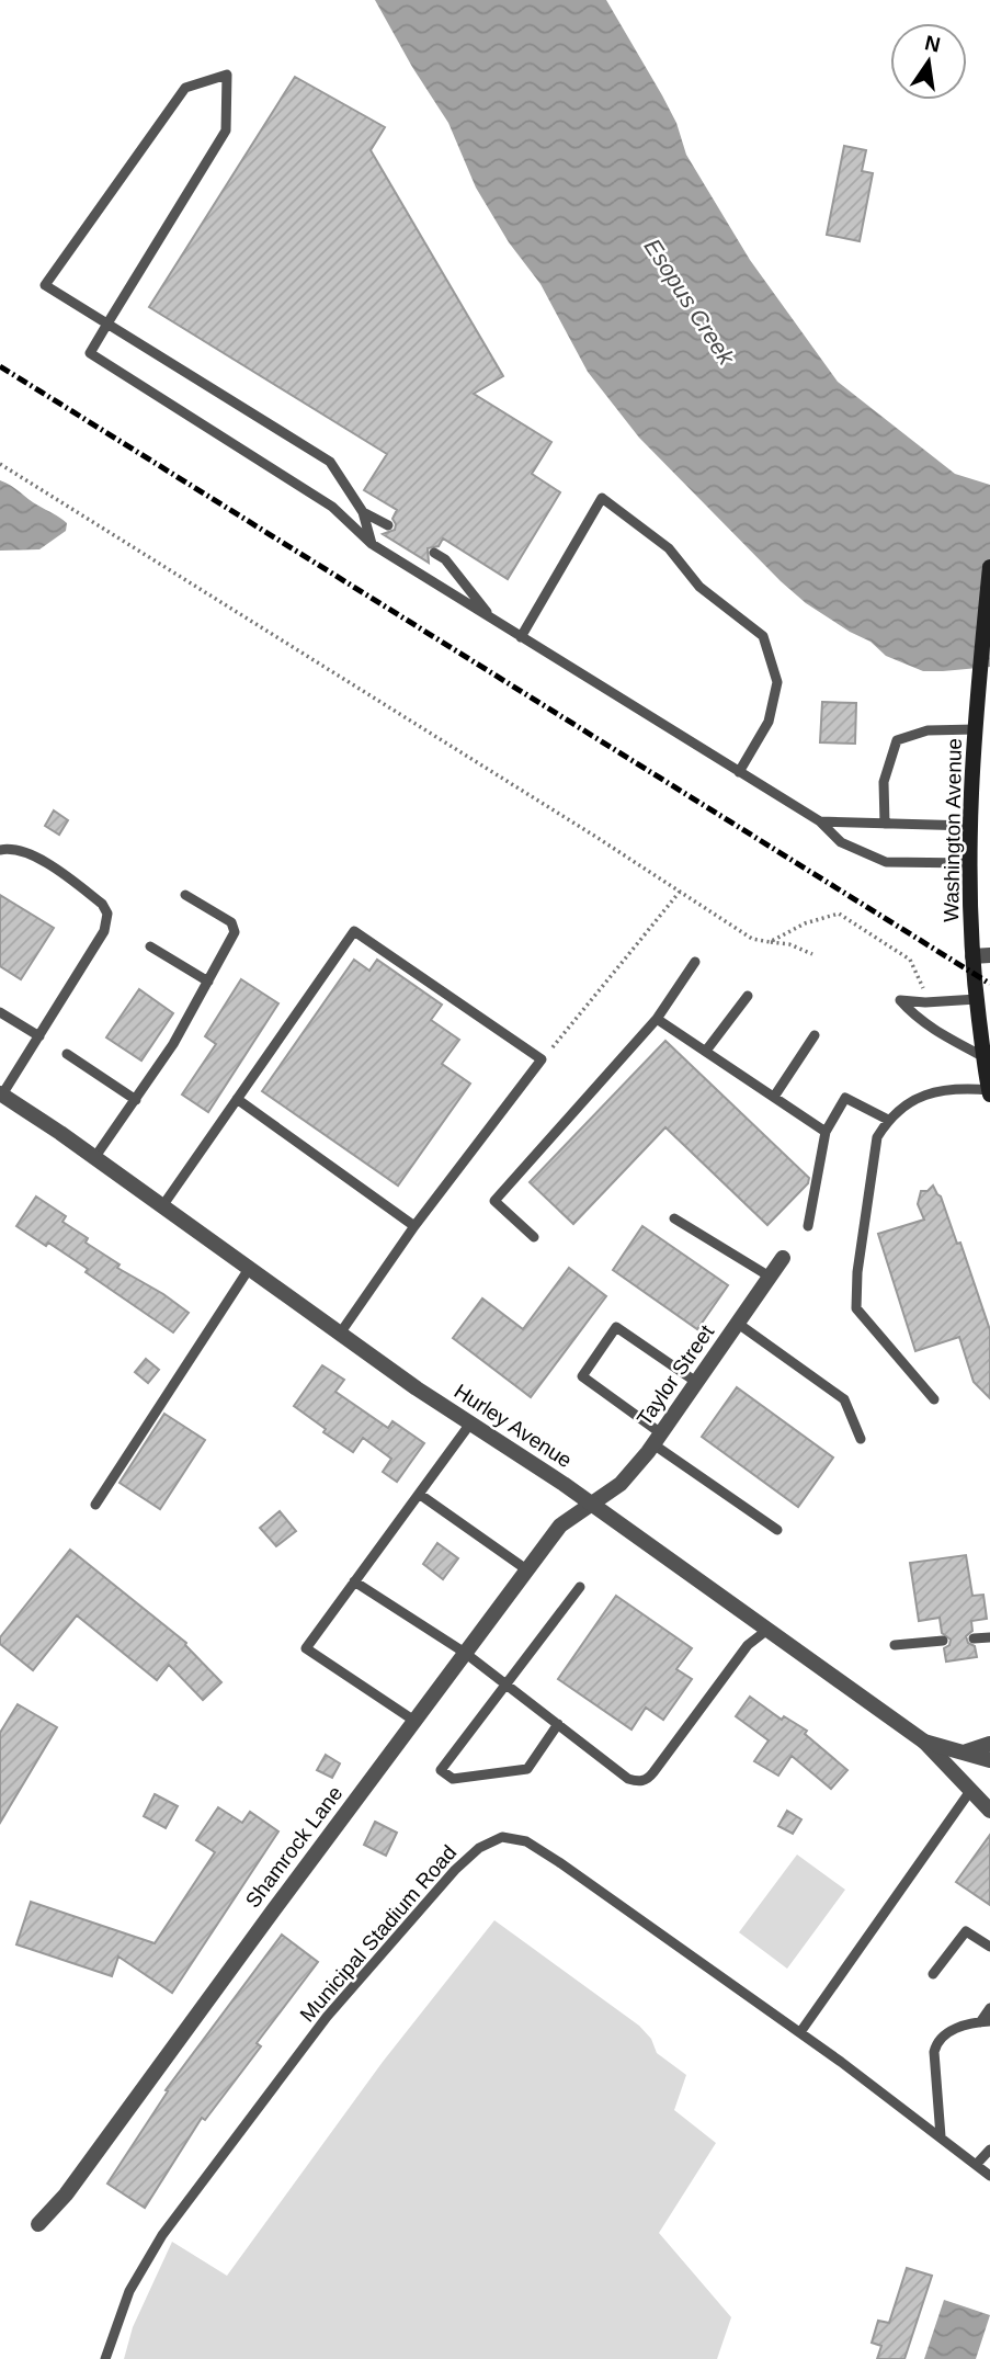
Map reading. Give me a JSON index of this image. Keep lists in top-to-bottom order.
{
  "streets": {
    "main road": ["Washington Avenue"],
    "street": ["Taylor Street", "Hurley Avenue", "Shamrock Lane"],
    "lane": ["Municipal Stadium Road"]
  },
  "crossings": [
    ["Taylor Street", "Hurley Avenue"],
    ["Taylor Street", "Shamrock Lane"],
    ["Hurley Avenue", "Shamrock Lane"]
  ],
  "water": ["Esopus Creek"],
  "north": "top"
}
